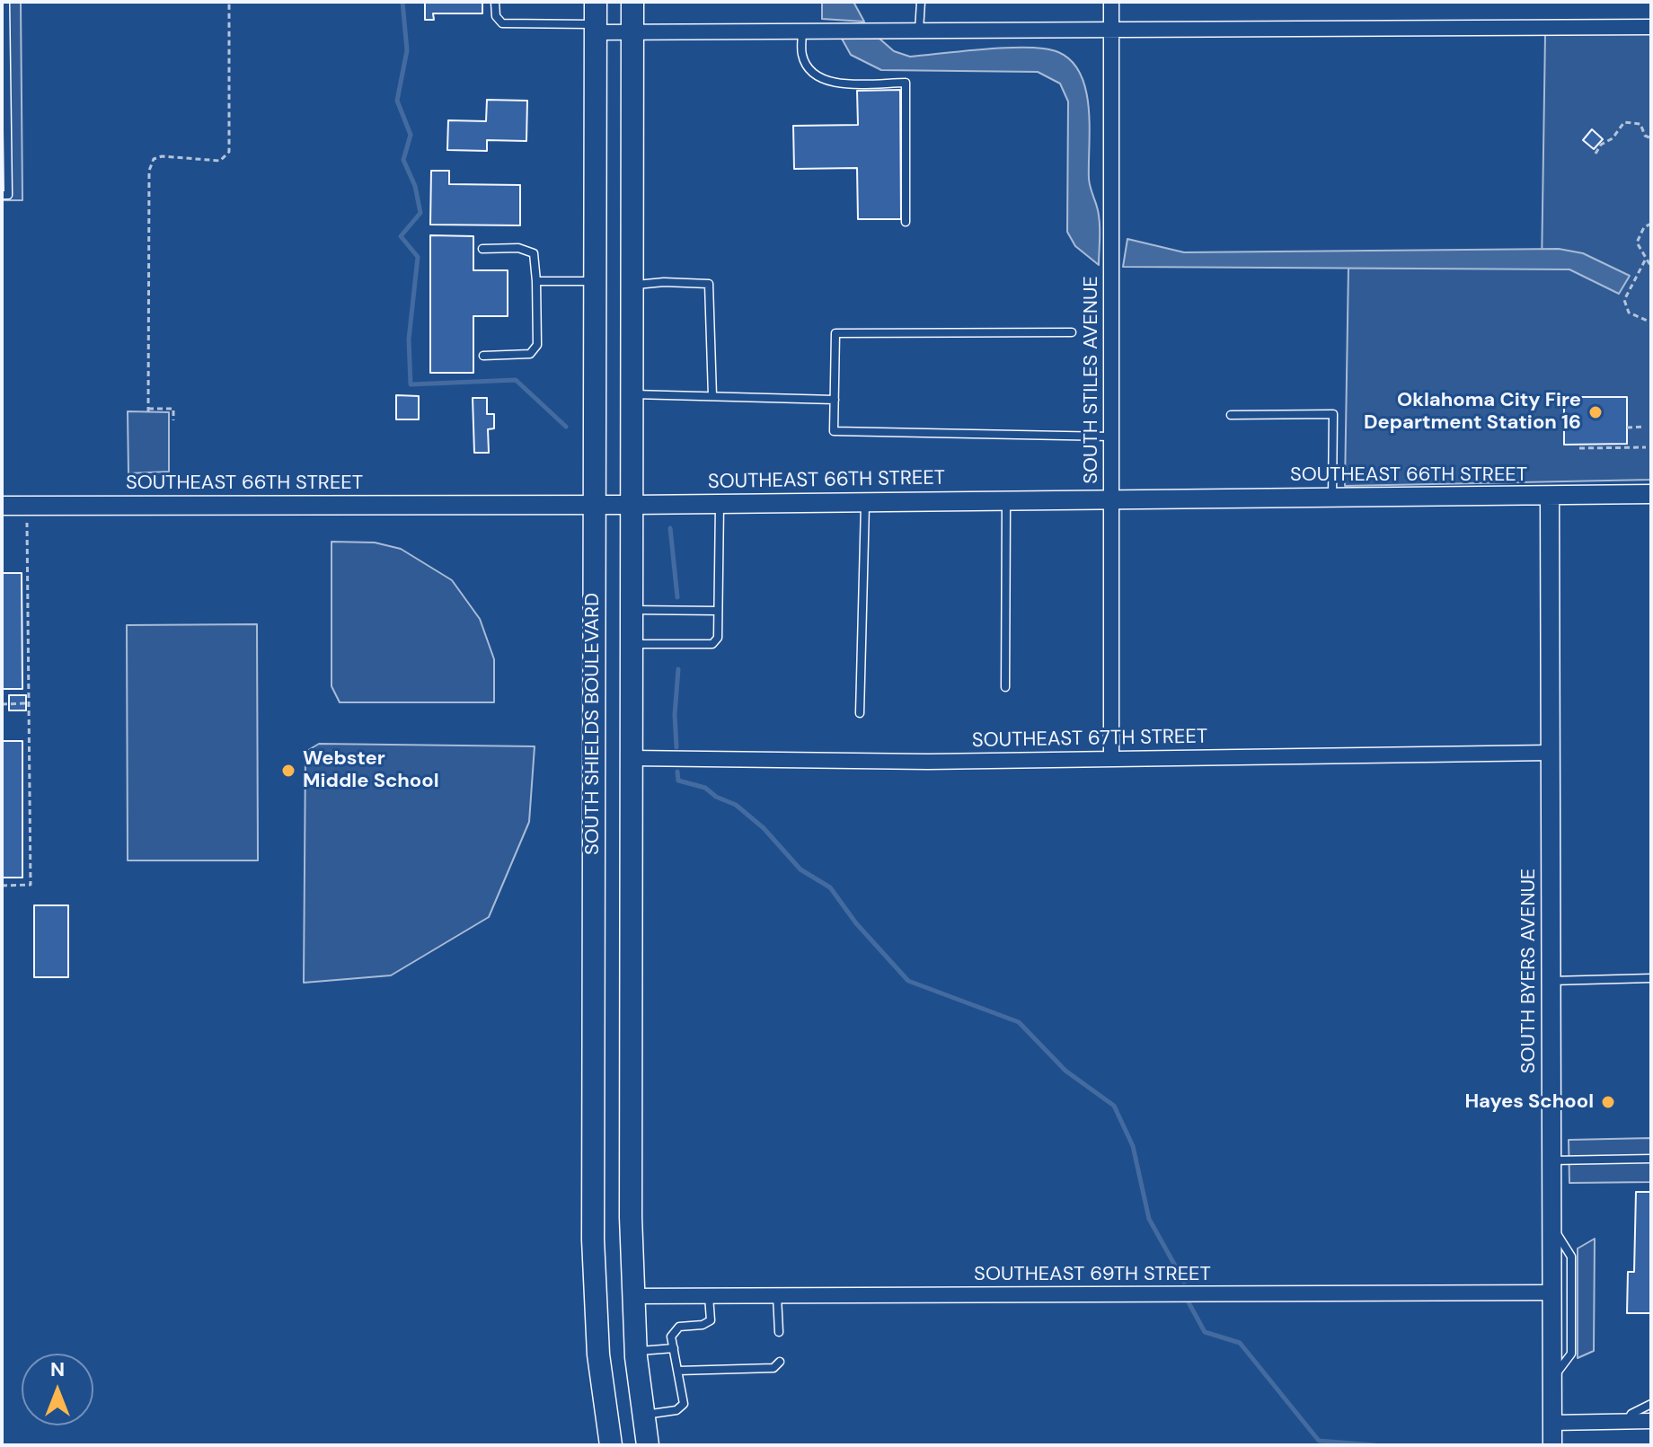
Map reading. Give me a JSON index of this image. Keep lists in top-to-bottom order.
{
  "streets": {
    "main road": ["SOUTH SHIELDS BOULEVARD"],
    "street": [
      "SOUTH STILES AVENUE",
      "SOUTHEAST 66TH STREET",
      "SOUTHEAST 67TH STREET",
      "SOUTH BYERS AVENUE",
      "SOUTHEAST 69TH STREET"
    ]
  },
  "crossings": [
    ["SOUTH STILES AVENUE", "SOUTHEAST 66TH STREET"],
    ["SOUTH STILES AVENUE", "SOUTHEAST 67TH STREET"],
    ["SOUTHEAST 66TH STREET", "SOUTH SHIELDS BOULEVARD"],
    ["SOUTHEAST 66TH STREET", "SOUTH BYERS AVENUE"],
    ["SOUTH SHIELDS BOULEVARD", "SOUTHEAST 67TH STREET"],
    ["SOUTH SHIELDS BOULEVARD", "SOUTHEAST 69TH STREET"],
    ["SOUTHEAST 67TH STREET", "SOUTH BYERS AVENUE"],
    ["SOUTH BYERS AVENUE", "SOUTHEAST 69TH STREET"]
  ],
  "places": ["Oklahoma City Fire Department Station 16", "Webster Middle School", "Hayes School"],
  "north": "top"
}
